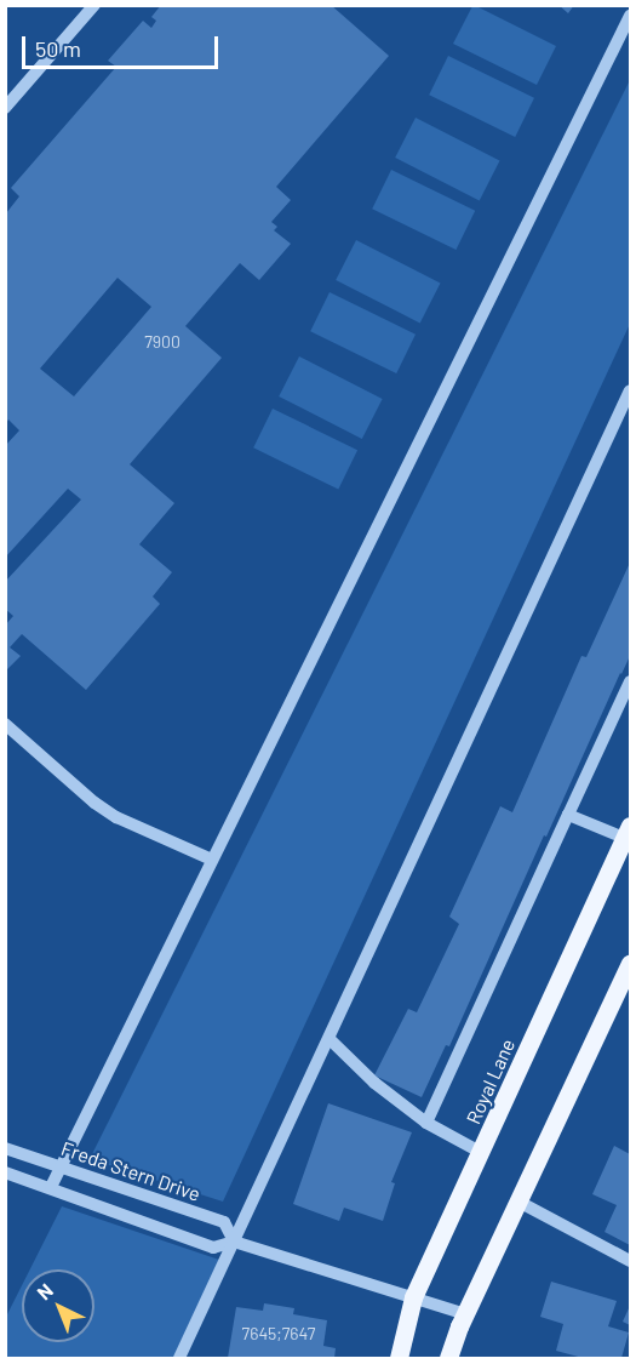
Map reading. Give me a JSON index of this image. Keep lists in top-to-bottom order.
{
  "streets": {
    "main road": ["Royal Lane"],
    "street": ["Freda Stern Drive"]
  },
  "crossings": [
    ["Royal Lane", "Freda Stern Drive"]
  ],
  "house_numbers": ["7900", "7645;7647"],
  "scale_bar": "50 m",
  "north": "top left"
}
